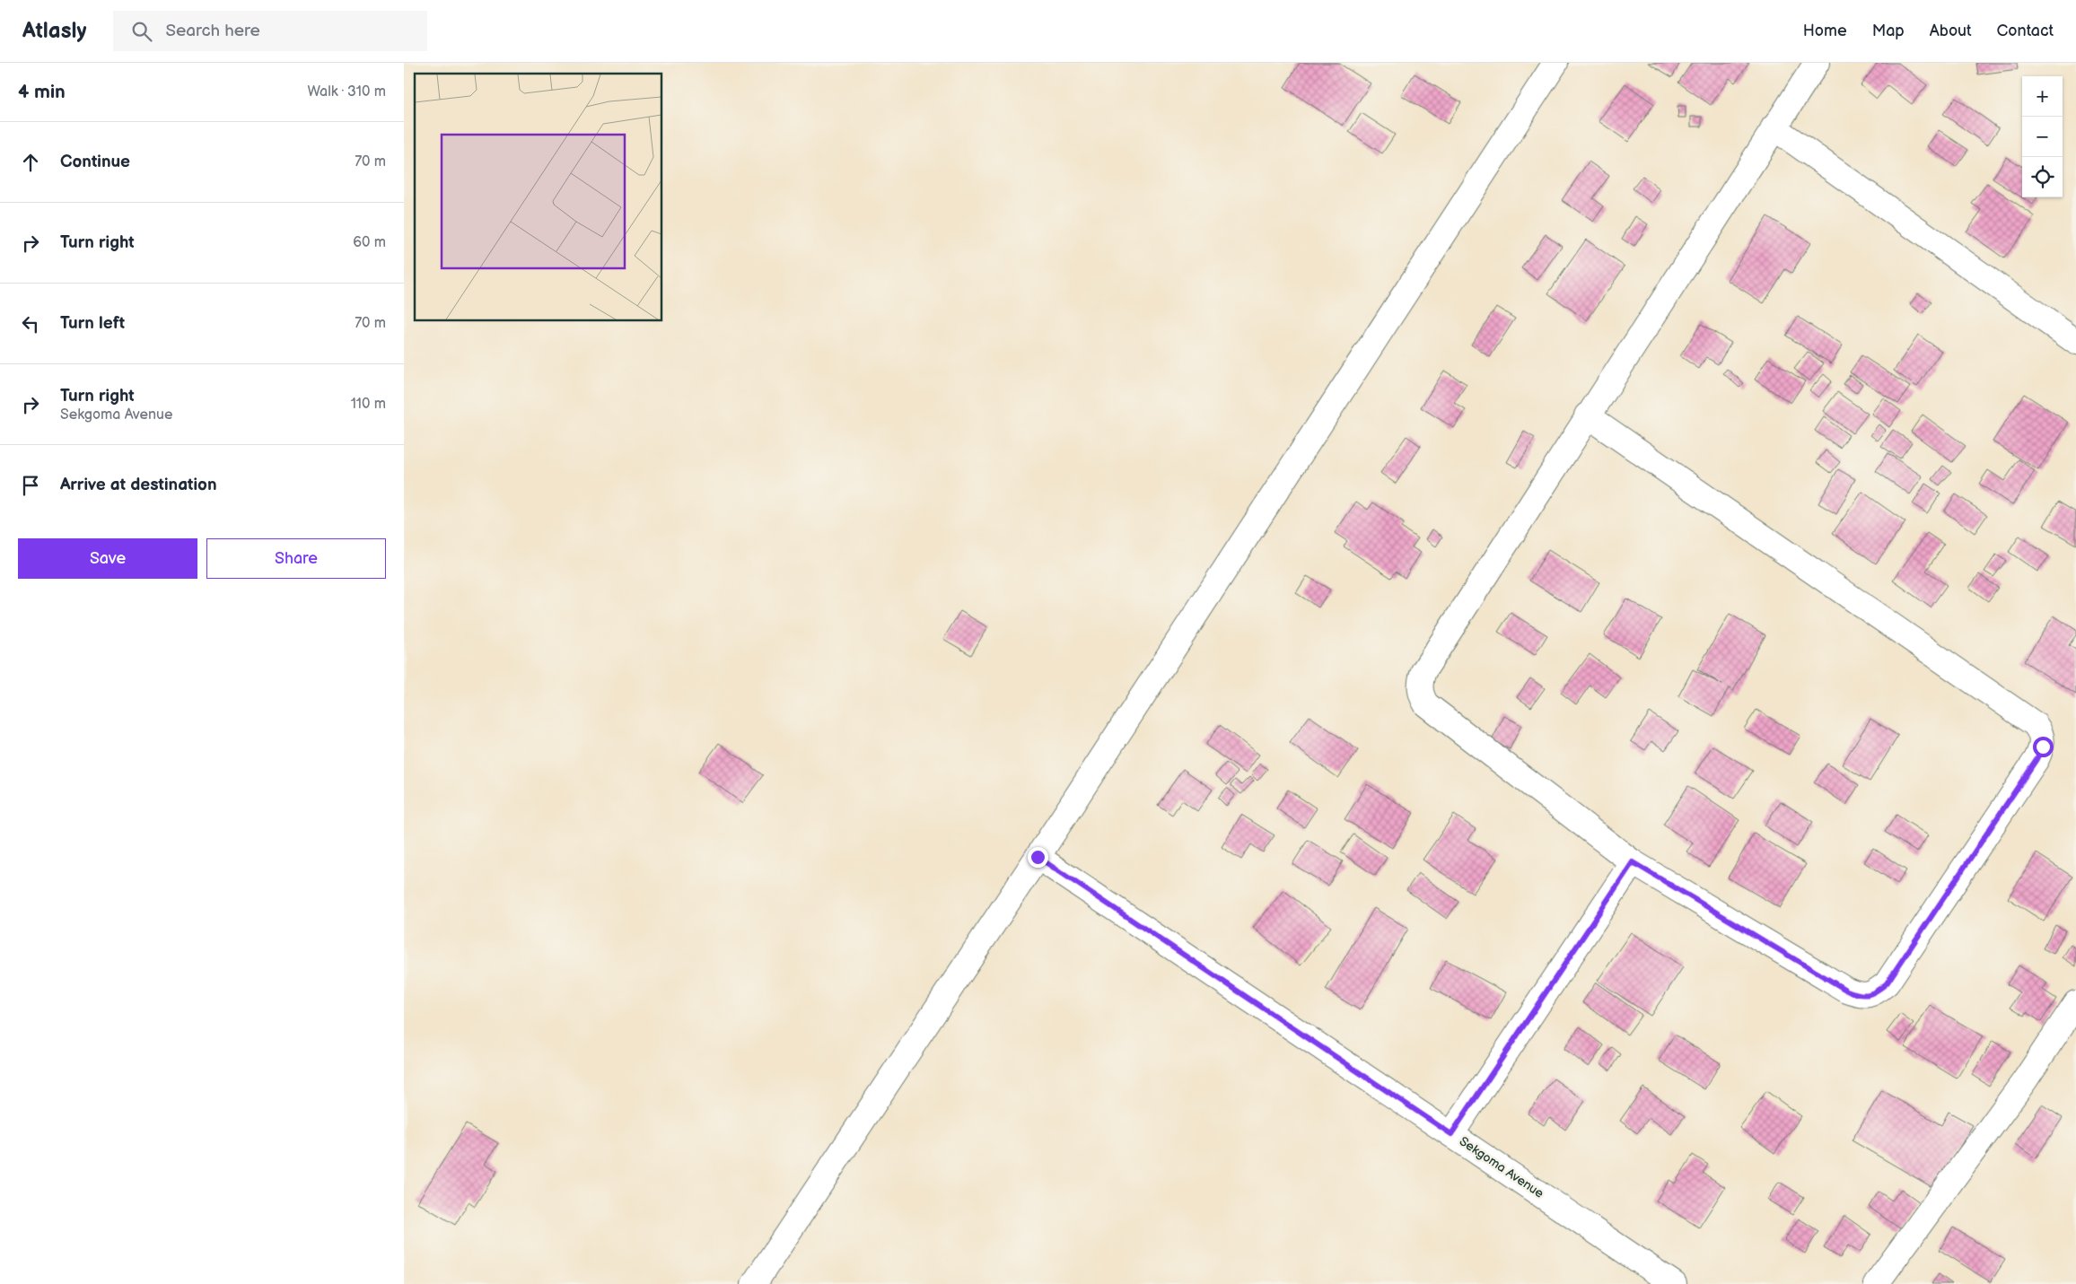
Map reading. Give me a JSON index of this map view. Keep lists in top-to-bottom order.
{
  "streets": {
    "street": ["Sekgoma Avenue"]
  },
  "page": {
    "header": "Atlasly",
    "search": "Search here",
    "nav": [
      "Home",
      "Map",
      "About",
      "Contact"
    ],
    "heading": ["4 min", "Walk · 310 m"],
    "map_buttons": ["+", "−"],
    "list": [
      ["Continue", "70 m"],
      ["Turn right", "60 m"],
      ["Turn left", "70 m"],
      ["Turn right", "Sekgoma Avenue", "110 m"],
      "Arrive at destination"
    ],
    "buttons": ["Save", "Share"]
  }
}
